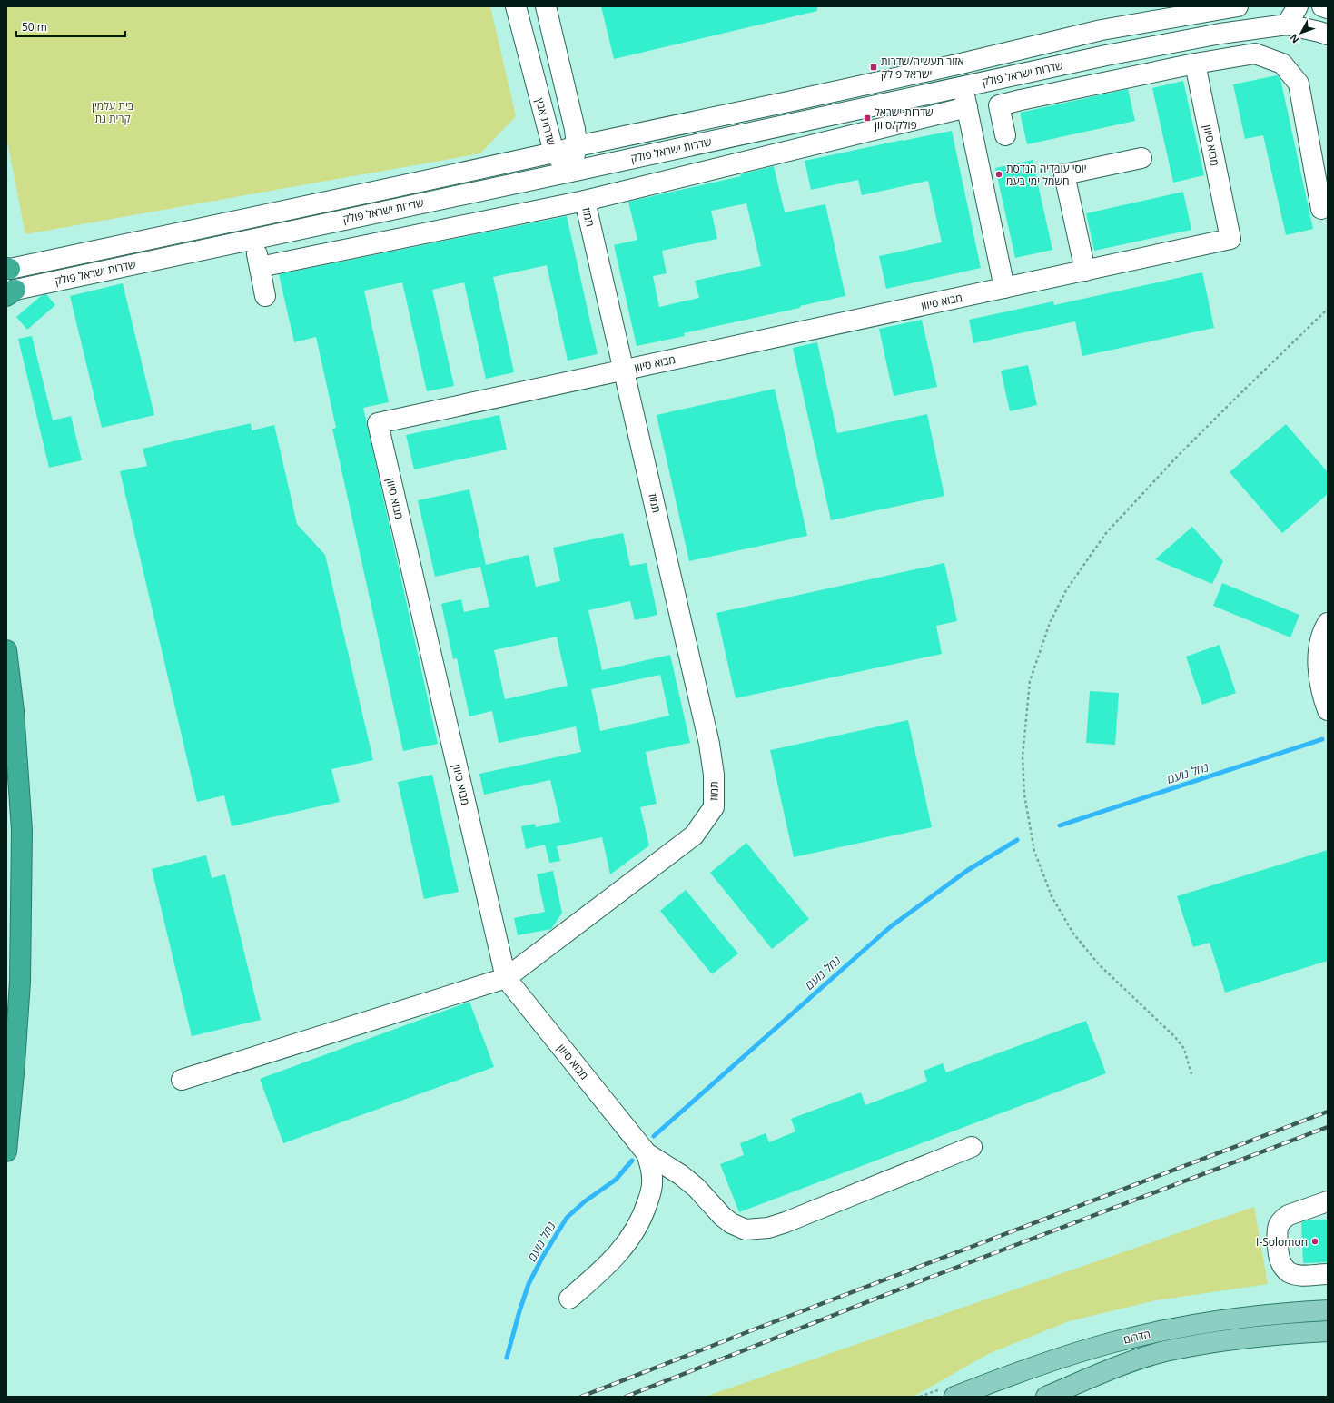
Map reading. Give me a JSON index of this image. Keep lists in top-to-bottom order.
{
  "streets": {
    "main road": ["הדרום"],
    "street": [
      "שדרות ישראל פולק",
      "שדרות אבץ",
      "מבוא סיוון",
      "תמוז"
    ]
  },
  "crossings": [
    ["שדרות ישראל פולק", "שדרות אבץ"],
    ["מבוא סיוון", "תמוז"]
  ],
  "water": ["נחל נועם"],
  "parks": ["בית עלמין קרית גת"],
  "places": {
    "transit": ["אזור תעשיה/שדרות ישראל פולק", "שדרות ישראל פולק/סיוון"],
    "other": ["יוסי עובדיה הנדסת חשמל ימי בעמ", "I-Solomon"]
  },
  "scale_bar": "50 m",
  "north": "bottom left"
}
